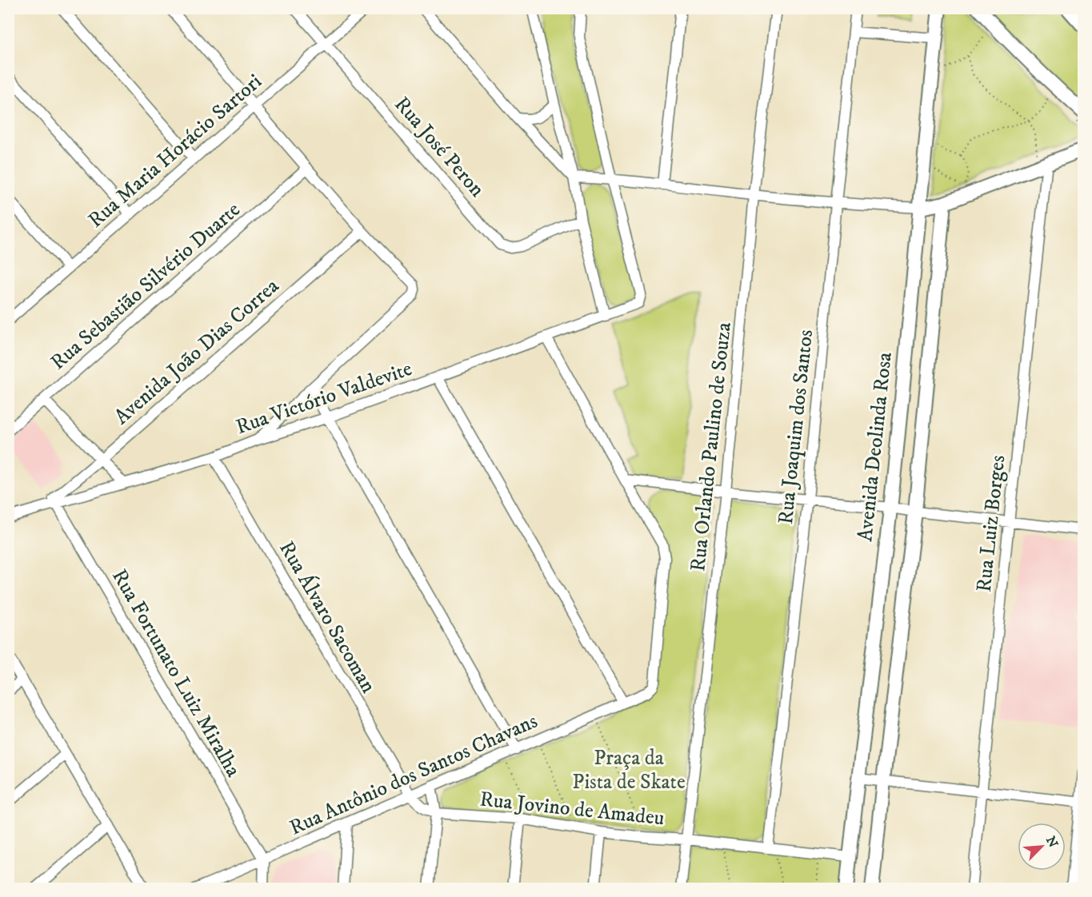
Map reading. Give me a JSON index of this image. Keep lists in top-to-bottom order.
{
  "streets": {
    "street": [
      "Rua José Peron",
      "Rua Maria Horácio Sartori",
      "Rua Sebastião Silvério Duarte",
      "Avenida João Dias Correa",
      "Rua Victório Valdevite",
      "Rua Joaquim dos Santos",
      "Rua Orlando Paulino de Souza",
      "Avenida Deolinda Rosa",
      "Rua Luiz Borges",
      "Rua Álvaro Sacoman",
      "Rua Fortunato Luiz Miralha",
      "Rua Antônio dos Santos Chavans",
      "Rua Jovino de Amadeu"
    ]
  },
  "crossings": [
    ["Rua José Peron", "Rua Maria Horácio Sartori"],
    ["Avenida João Dias Correa", "Rua Victório Valdevite"],
    ["Avenida João Dias Correa", "Rua Fortunato Luiz Miralha"],
    ["Rua Victório Valdevite", "Rua Álvaro Sacoman"],
    ["Rua Victório Valdevite", "Rua Fortunato Luiz Miralha"],
    ["Rua Joaquim dos Santos", "Rua Jovino de Amadeu"],
    ["Rua Orlando Paulino de Souza", "Rua Jovino de Amadeu"],
    ["Avenida Deolinda Rosa", "Rua Jovino de Amadeu"],
    ["Rua Álvaro Sacoman", "Rua Antônio dos Santos Chavans"],
    ["Rua Álvaro Sacoman", "Rua Jovino de Amadeu"],
    ["Rua Fortunato Luiz Miralha", "Rua Antônio dos Santos Chavans"],
    ["Rua Antônio dos Santos Chavans", "Rua Jovino de Amadeu"]
  ],
  "parks": ["Praça da Pista de Skate"],
  "north": "top right"
}
